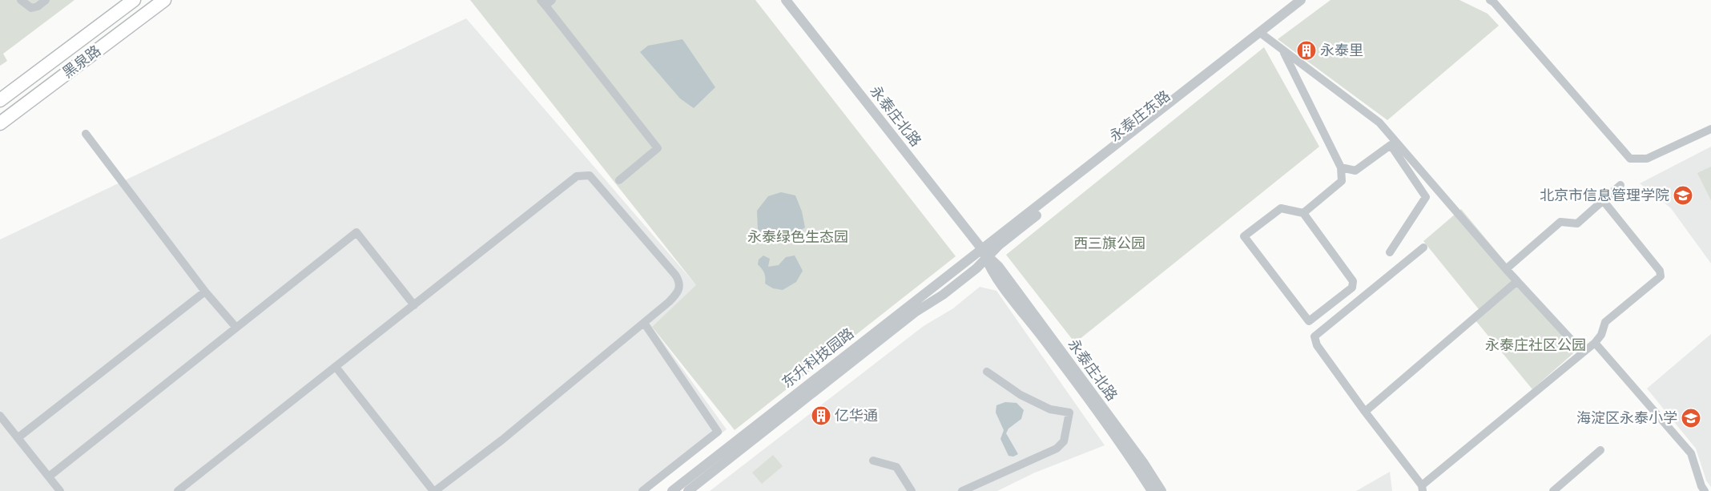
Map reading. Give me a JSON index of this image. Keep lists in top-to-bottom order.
{
  "streets": {
    "main road": ["黑泉路"],
    "street": ["永泰庄北路", "永泰庄东路", "东升科技园路"]
  },
  "crossings": [
    ["永泰庄北路", "永泰庄东路"],
    ["永泰庄北路", "东升科技园路"],
    ["永泰庄东路", "东升科技园路"]
  ],
  "parks": ["永泰绿色生态园", "西三旗公园", "永泰庄社区公园"],
  "places": {
    "building": ["永泰里", "亿华通"],
    "school or university": ["北京市信息管理学院", "海淀区永泰小学"]
  }
}
